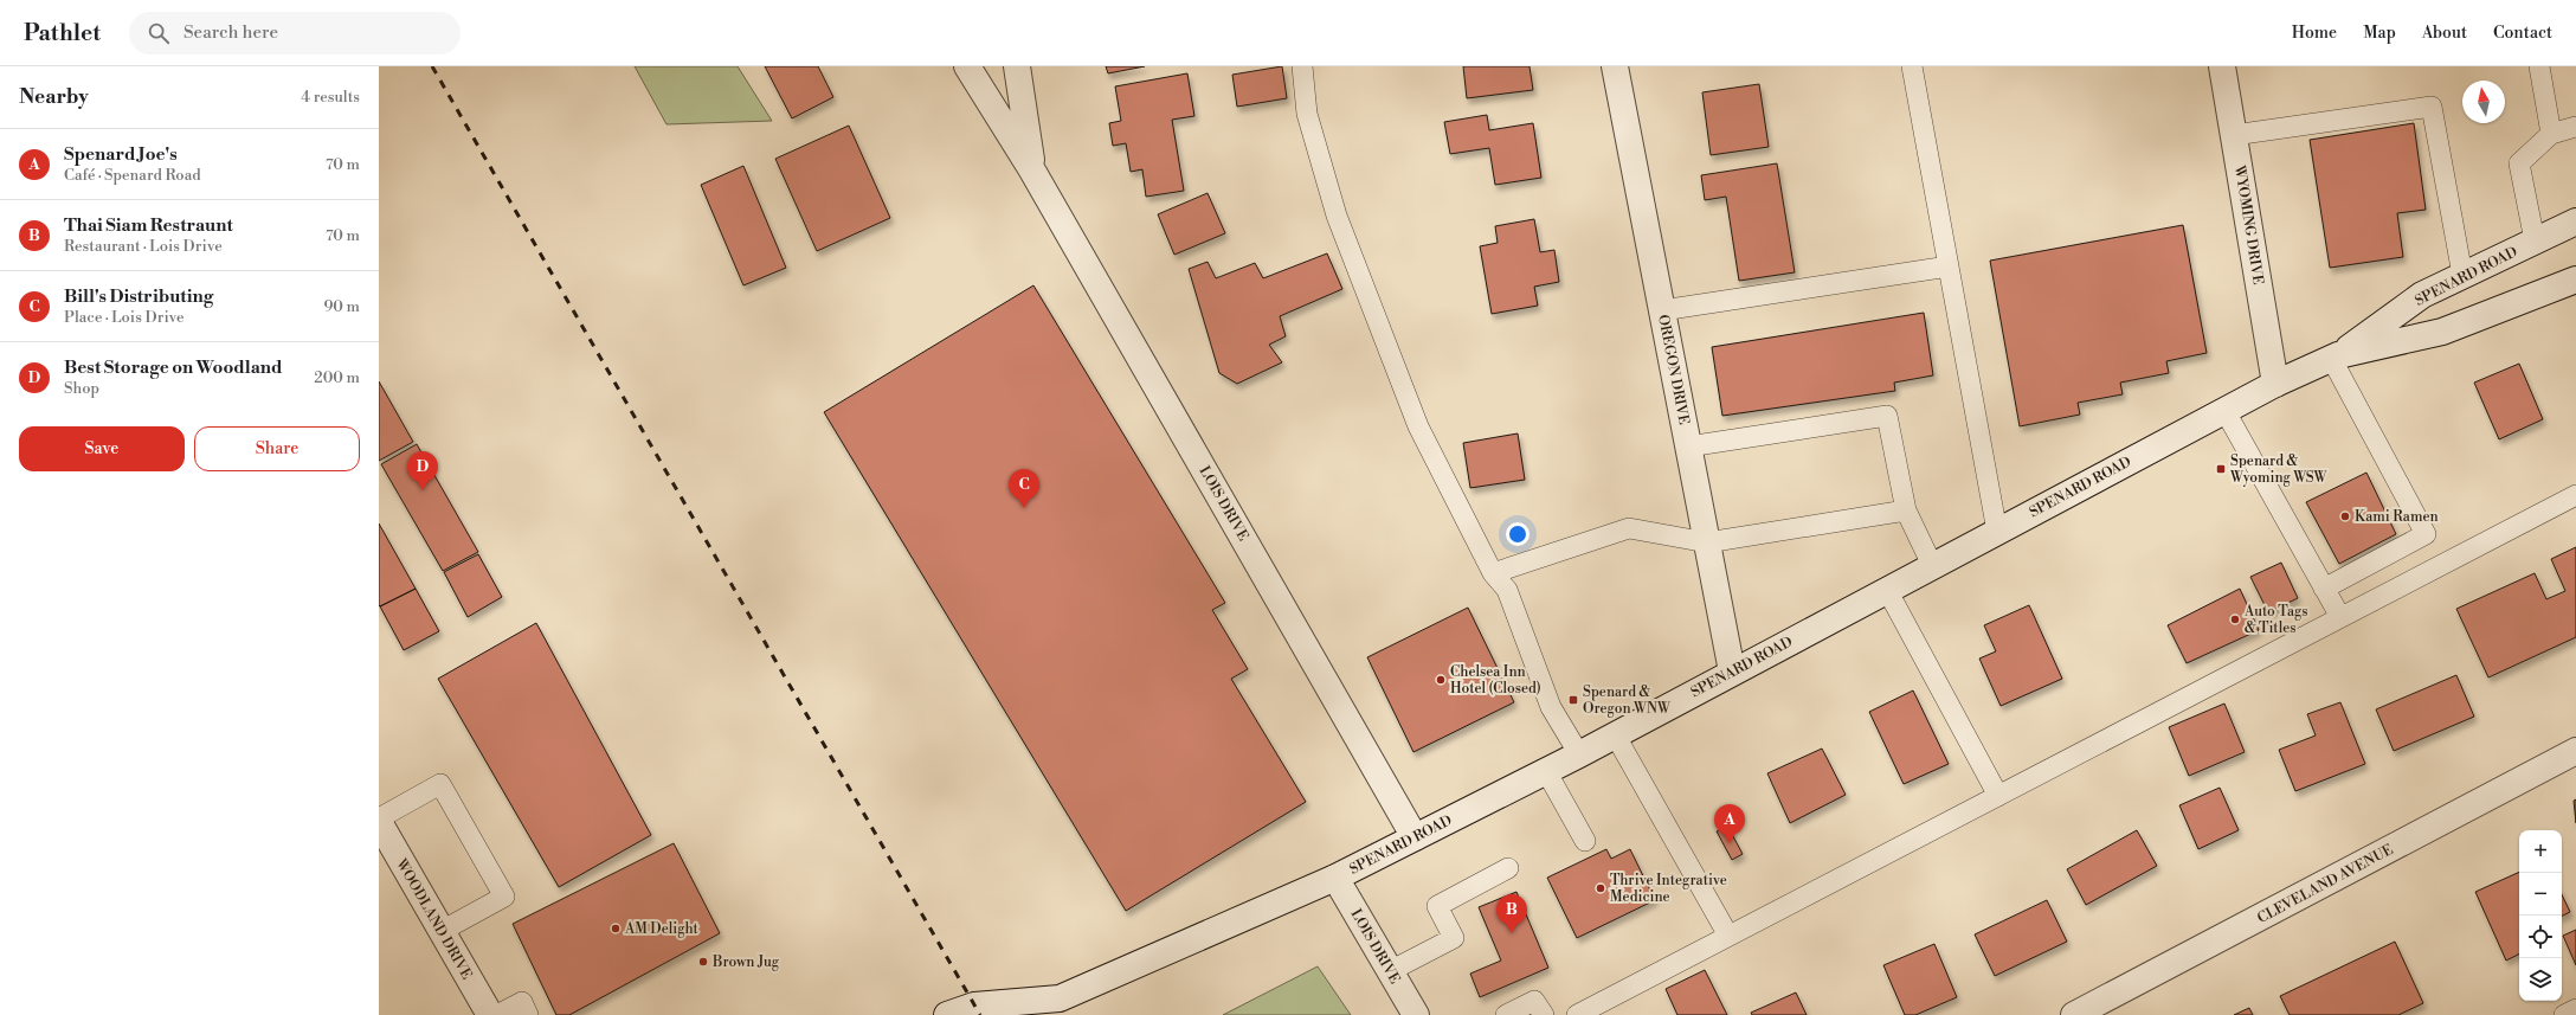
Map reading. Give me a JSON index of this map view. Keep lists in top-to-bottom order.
{
  "streets": {
    "street": [
      "WYOMING DRIVE",
      "SPENARD ROAD",
      "OREGON DRIVE",
      "LOIS DRIVE",
      "CLEVELAND AVENUE",
      "WOODLAND DRIVE"
    ]
  },
  "crossings": [
    ["WYOMING DRIVE", "SPENARD ROAD"],
    ["SPENARD ROAD", "OREGON DRIVE"],
    ["SPENARD ROAD", "LOIS DRIVE"]
  ],
  "places": {
    "transit": ["Spenard & Wyoming WSW", "Spenard & Oregon WNW"],
    "other": [
      "Kami Ramen",
      "Auto Tags & Titles",
      "Chelsea Inn Hotel (Closed)",
      "Thrive Integrative Medicine",
      "AM Delight",
      "Brown Jug"
    ]
  },
  "north": "top",
  "page": {
    "header": "Pathlet",
    "search": "Search here",
    "nav": [
      "Home",
      "Map",
      "About",
      "Contact"
    ],
    "heading": ["Nearby", "4 results"],
    "list": [
      {
        "mark": "A",
        "name": "Spenard Joe's",
        "note": "Café · Spenard Road",
        "value": "70 m"
      },
      {
        "mark": "B",
        "name": "Thai Siam Restraunt",
        "note": "Restaurant · Lois Drive",
        "value": "70 m"
      },
      {
        "mark": "C",
        "name": "Bill's Distributing",
        "note": "Place · Lois Drive",
        "value": "90 m"
      },
      {
        "mark": "D",
        "name": "Best Storage on Woodland",
        "note": "Shop",
        "value": "200 m"
      }
    ],
    "buttons": ["Save", "Share"],
    "pins": [
      "D",
      "C",
      "A",
      "B"
    ],
    "map_buttons": ["+", "−"]
  }
}
